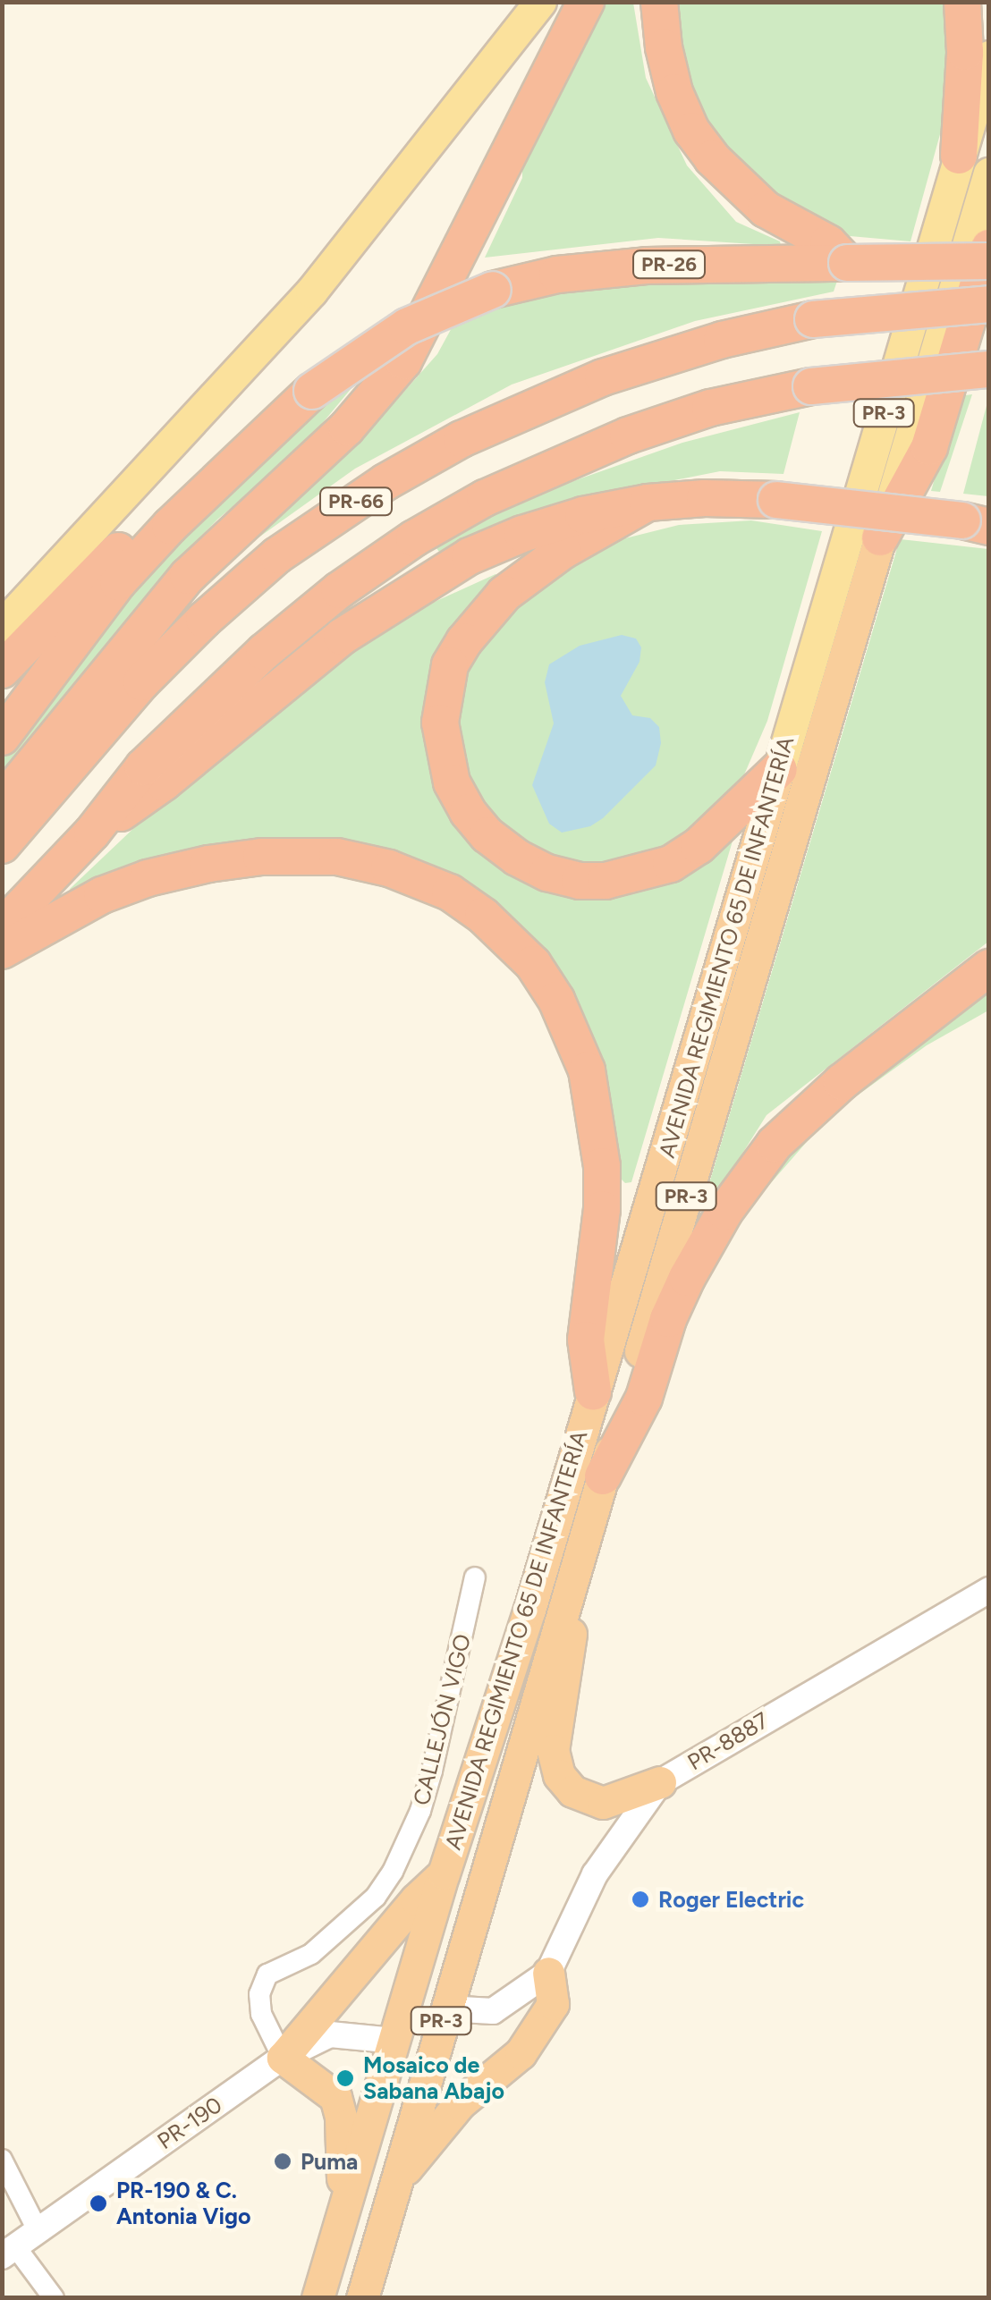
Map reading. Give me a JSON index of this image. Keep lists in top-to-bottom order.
{
  "streets": {
    "highway": [
      "PR-26",
      "PR-3",
      "PR-66",
      "AVENIDA REGIMIENTO 65 DE INFANTERÍA"
    ],
    "street": ["CALLEJÓN VIGO", "PR-8887", "PR-190"]
  },
  "crossings": [
    ["AVENIDA REGIMIENTO 65 DE INFANTERÍA", "PR-190"],
    ["CALLEJÓN VIGO", "PR-190"]
  ],
  "places": [
    "Roger Electric",
    "Mosaico de Sabana Abajo",
    "Puma",
    "PR-190 & C. Antonia Vigo"
  ]
}
